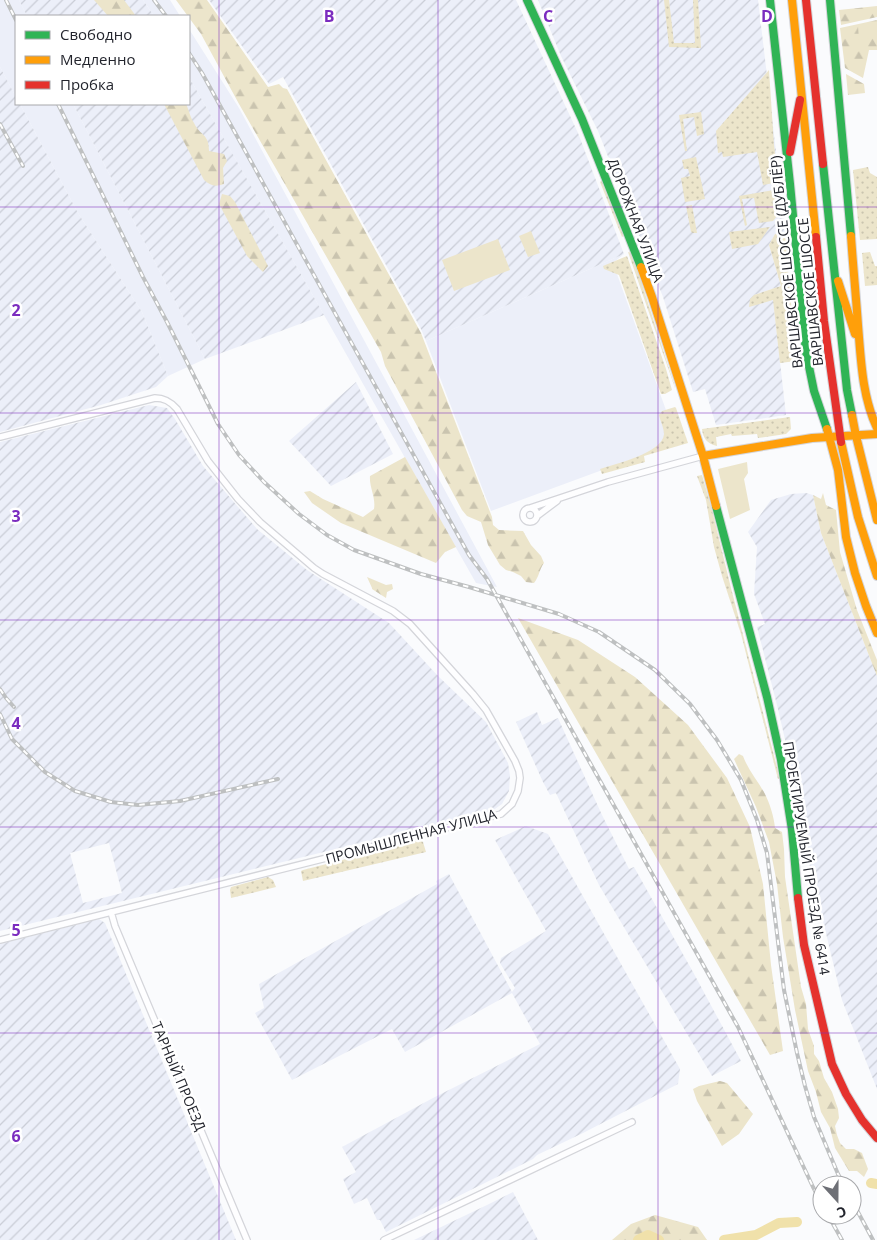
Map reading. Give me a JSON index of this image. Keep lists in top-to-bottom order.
{
  "streets": {
    "main road": [
      "ДОРОЖНАЯ УЛИЦА",
      "ВАРШАВСКОЕ ШОССЕ (ДУБЛЁР)",
      "ВАРШАВСКОЕ ШОССЕ",
      "ПРОЕКТИРУЕМЫЙ ПРОЕЗД № 6414"
    ],
    "street": ["ПРОМЫШЛЕННАЯ УЛИЦА", "ТАРНЫЙ ПРОЕЗД"]
  },
  "crossings": [
    ["ДОРОЖНАЯ УЛИЦА", "ПРОЕКТИРУЕМЫЙ ПРОЕЗД № 6414"],
    ["ПРОМЫШЛЕННАЯ УЛИЦА", "ТАРНЫЙ ПРОЕЗД"]
  ],
  "legend": ["Свободно", "Медленно", "Пробка"],
  "north": "bottom",
  "grid": {
    "columns": ["B", "C", "D"],
    "rows": [
      "2",
      "3",
      "4",
      "5",
      "6"
    ]
  }
}
